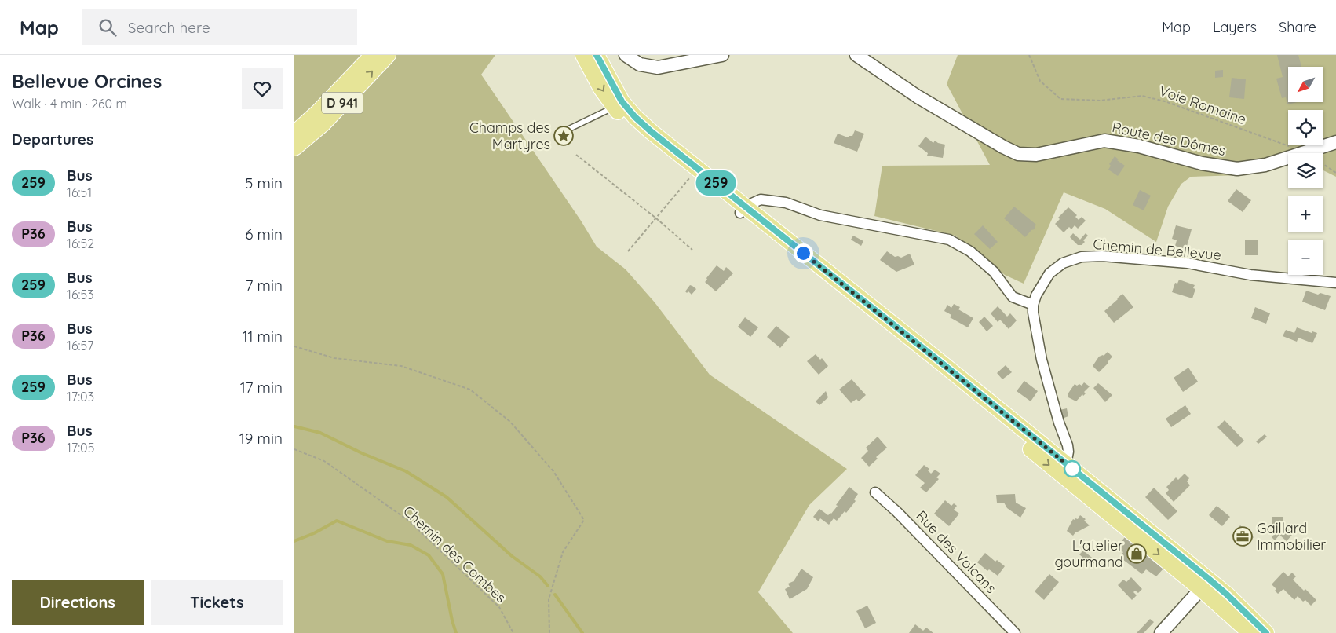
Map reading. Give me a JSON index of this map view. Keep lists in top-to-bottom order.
{
  "streets": {
    "main road": ["D 941"],
    "street": ["Route des Dômes", "Chemin de Bellevue", "Rue des Volcans"],
    "path": ["Voie Romaine", "Chemin des Combes"]
  },
  "crossings": [
    ["Voie Romaine", "Route des Dômes"]
  ],
  "places": {
    "place": ["Champs des Martyres"],
    "office": ["Gaillard Immobilier"],
    "shop": ["L'atelier gourmand"]
  },
  "lines": ["bus line 259"],
  "north": "bottom left",
  "page": {
    "header": "Map",
    "search": "Search here",
    "nav": ["Map", "Layers", "Share"],
    "heading": [
      ["Bellevue Orcines", "Walk · 4 min · 260 m"],
      "Departures"
    ],
    "on_map": "259",
    "map_buttons": ["+", "−"],
    "list": [
      {
        "mark": "259",
        "name": "Bus",
        "note": "16:51",
        "value": "5 min"
      },
      {
        "mark": "P36",
        "name": "Bus",
        "note": "16:52",
        "value": "6 min"
      },
      {
        "mark": "259",
        "name": "Bus",
        "note": "16:53",
        "value": "7 min"
      },
      {
        "mark": "P36",
        "name": "Bus",
        "note": "16:57",
        "value": "11 min"
      },
      {
        "mark": "259",
        "name": "Bus",
        "note": "17:03",
        "value": "17 min"
      },
      {
        "mark": "P36",
        "name": "Bus",
        "note": "17:05",
        "value": "19 min"
      }
    ],
    "buttons": ["Directions", "Tickets"]
  }
}
